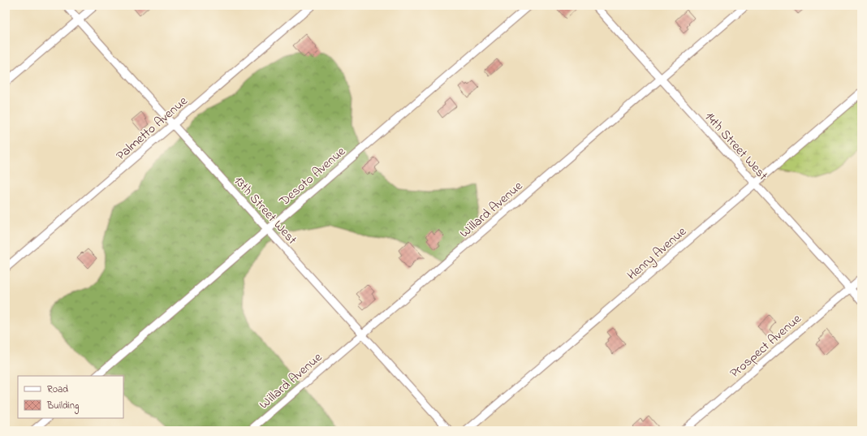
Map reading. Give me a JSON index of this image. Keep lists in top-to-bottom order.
{
  "streets": {
    "street": [
      "Palmetto Avenue",
      "14th Street West",
      "Desoto Avenue",
      "Willard Avenue",
      "13th Street West",
      "Henry Avenue",
      "Prospect Avenue"
    ]
  },
  "crossings": [
    ["Palmetto Avenue", "13th Street West"],
    ["14th Street West", "Willard Avenue"],
    ["14th Street West", "Henry Avenue"],
    ["14th Street West", "Prospect Avenue"],
    ["Desoto Avenue", "13th Street West"],
    ["Willard Avenue", "13th Street West"]
  ],
  "legend": ["Road", "Building"]
}
